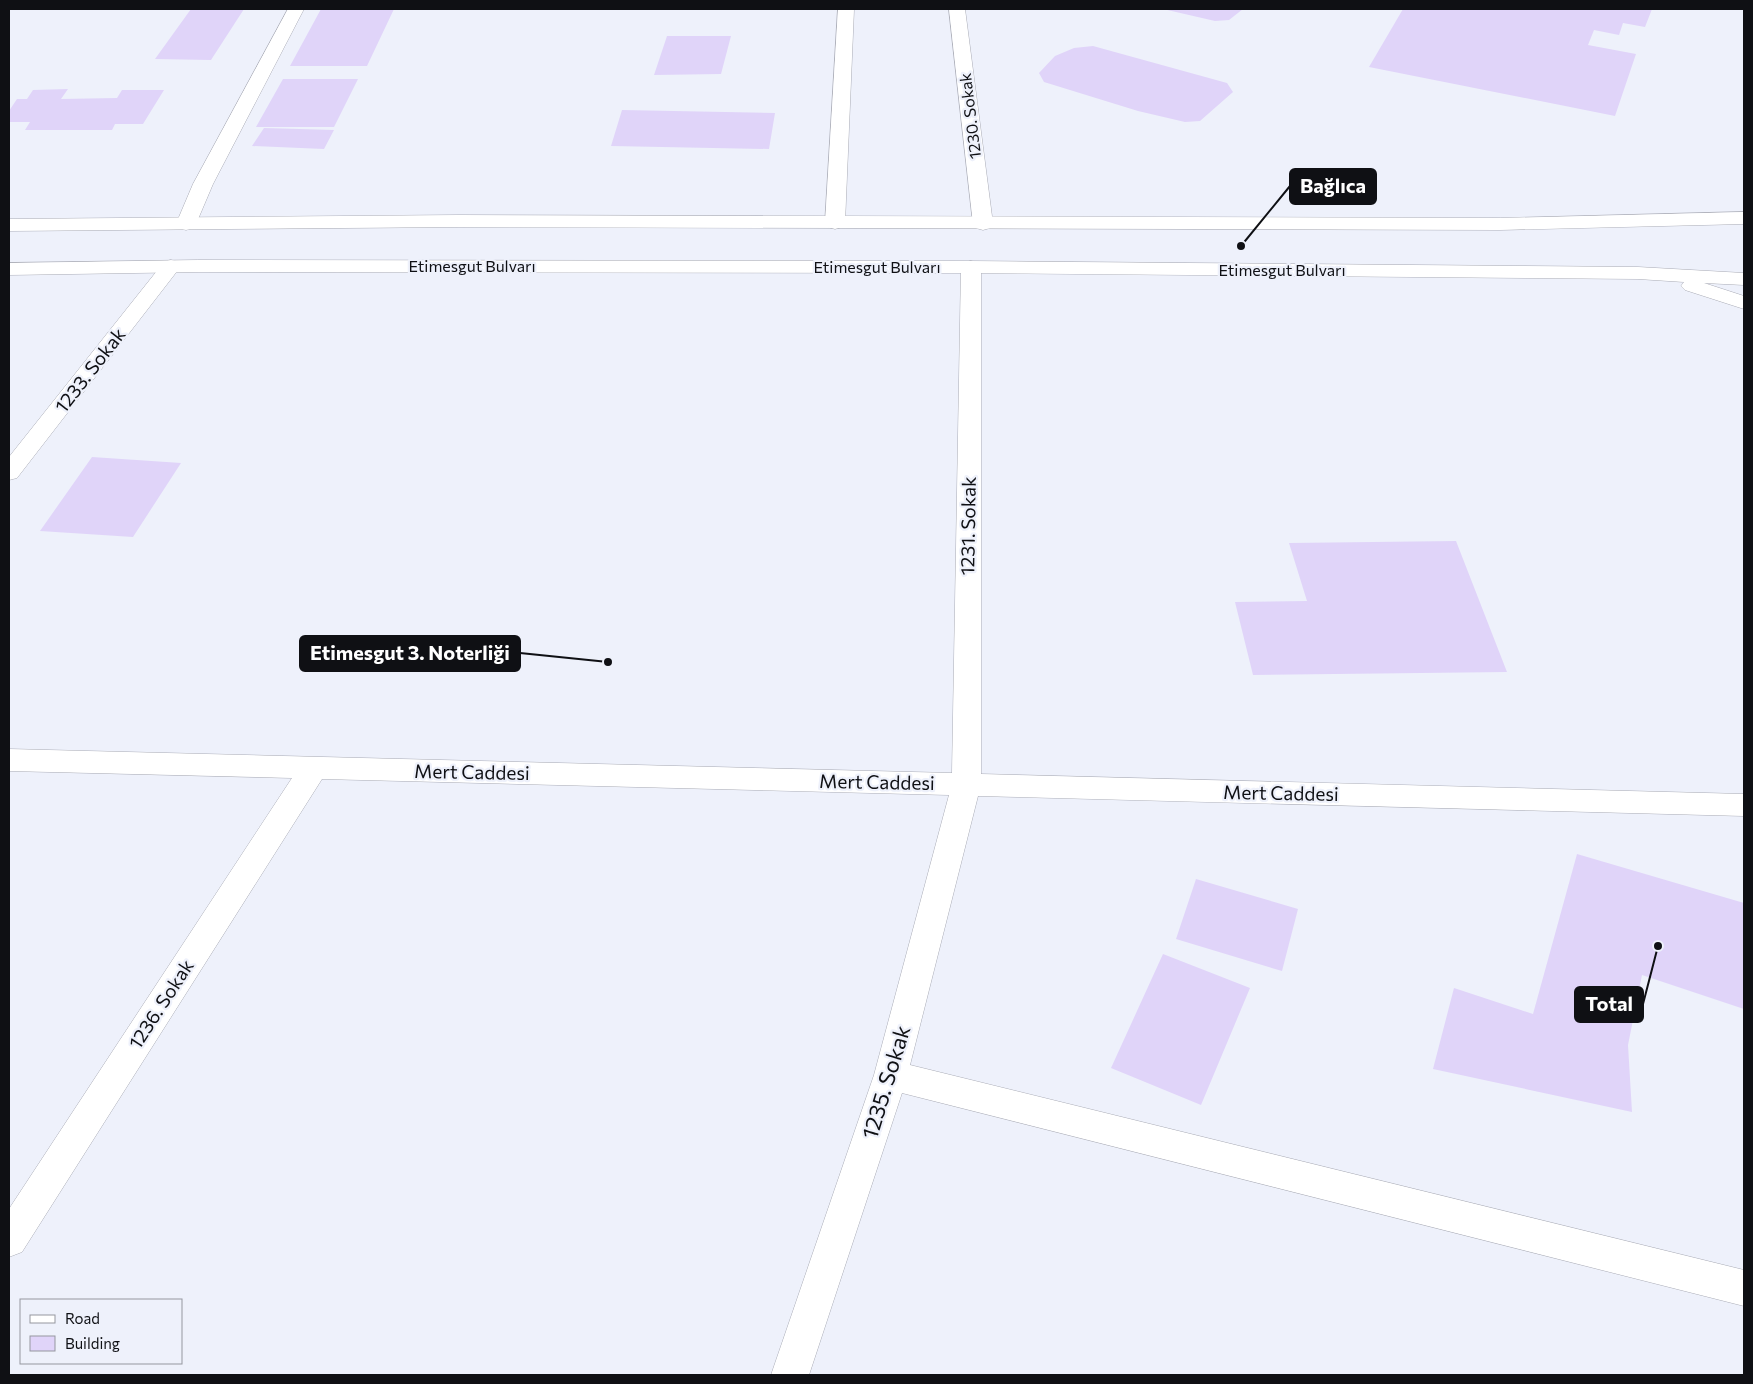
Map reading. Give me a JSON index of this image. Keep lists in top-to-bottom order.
{
  "streets": {
    "street": [
      "1230. Sokak",
      "Etimesgut Bulvarı",
      "1233. Sokak",
      "1231. Sokak",
      "Mert Caddesi",
      "1236. Sokak",
      "1235. Sokak"
    ]
  },
  "crossings": [
    ["Etimesgut Bulvarı", "1233. Sokak"],
    ["Etimesgut Bulvarı", "1231. Sokak"],
    ["1231. Sokak", "Mert Caddesi"],
    ["1231. Sokak", "1235. Sokak"],
    ["Mert Caddesi", "1236. Sokak"],
    ["Mert Caddesi", "1235. Sokak"]
  ],
  "places": ["Bağlıca", "Etimesgut 3. Noterliği", "Total"],
  "legend": ["Road", "Building"]
}
